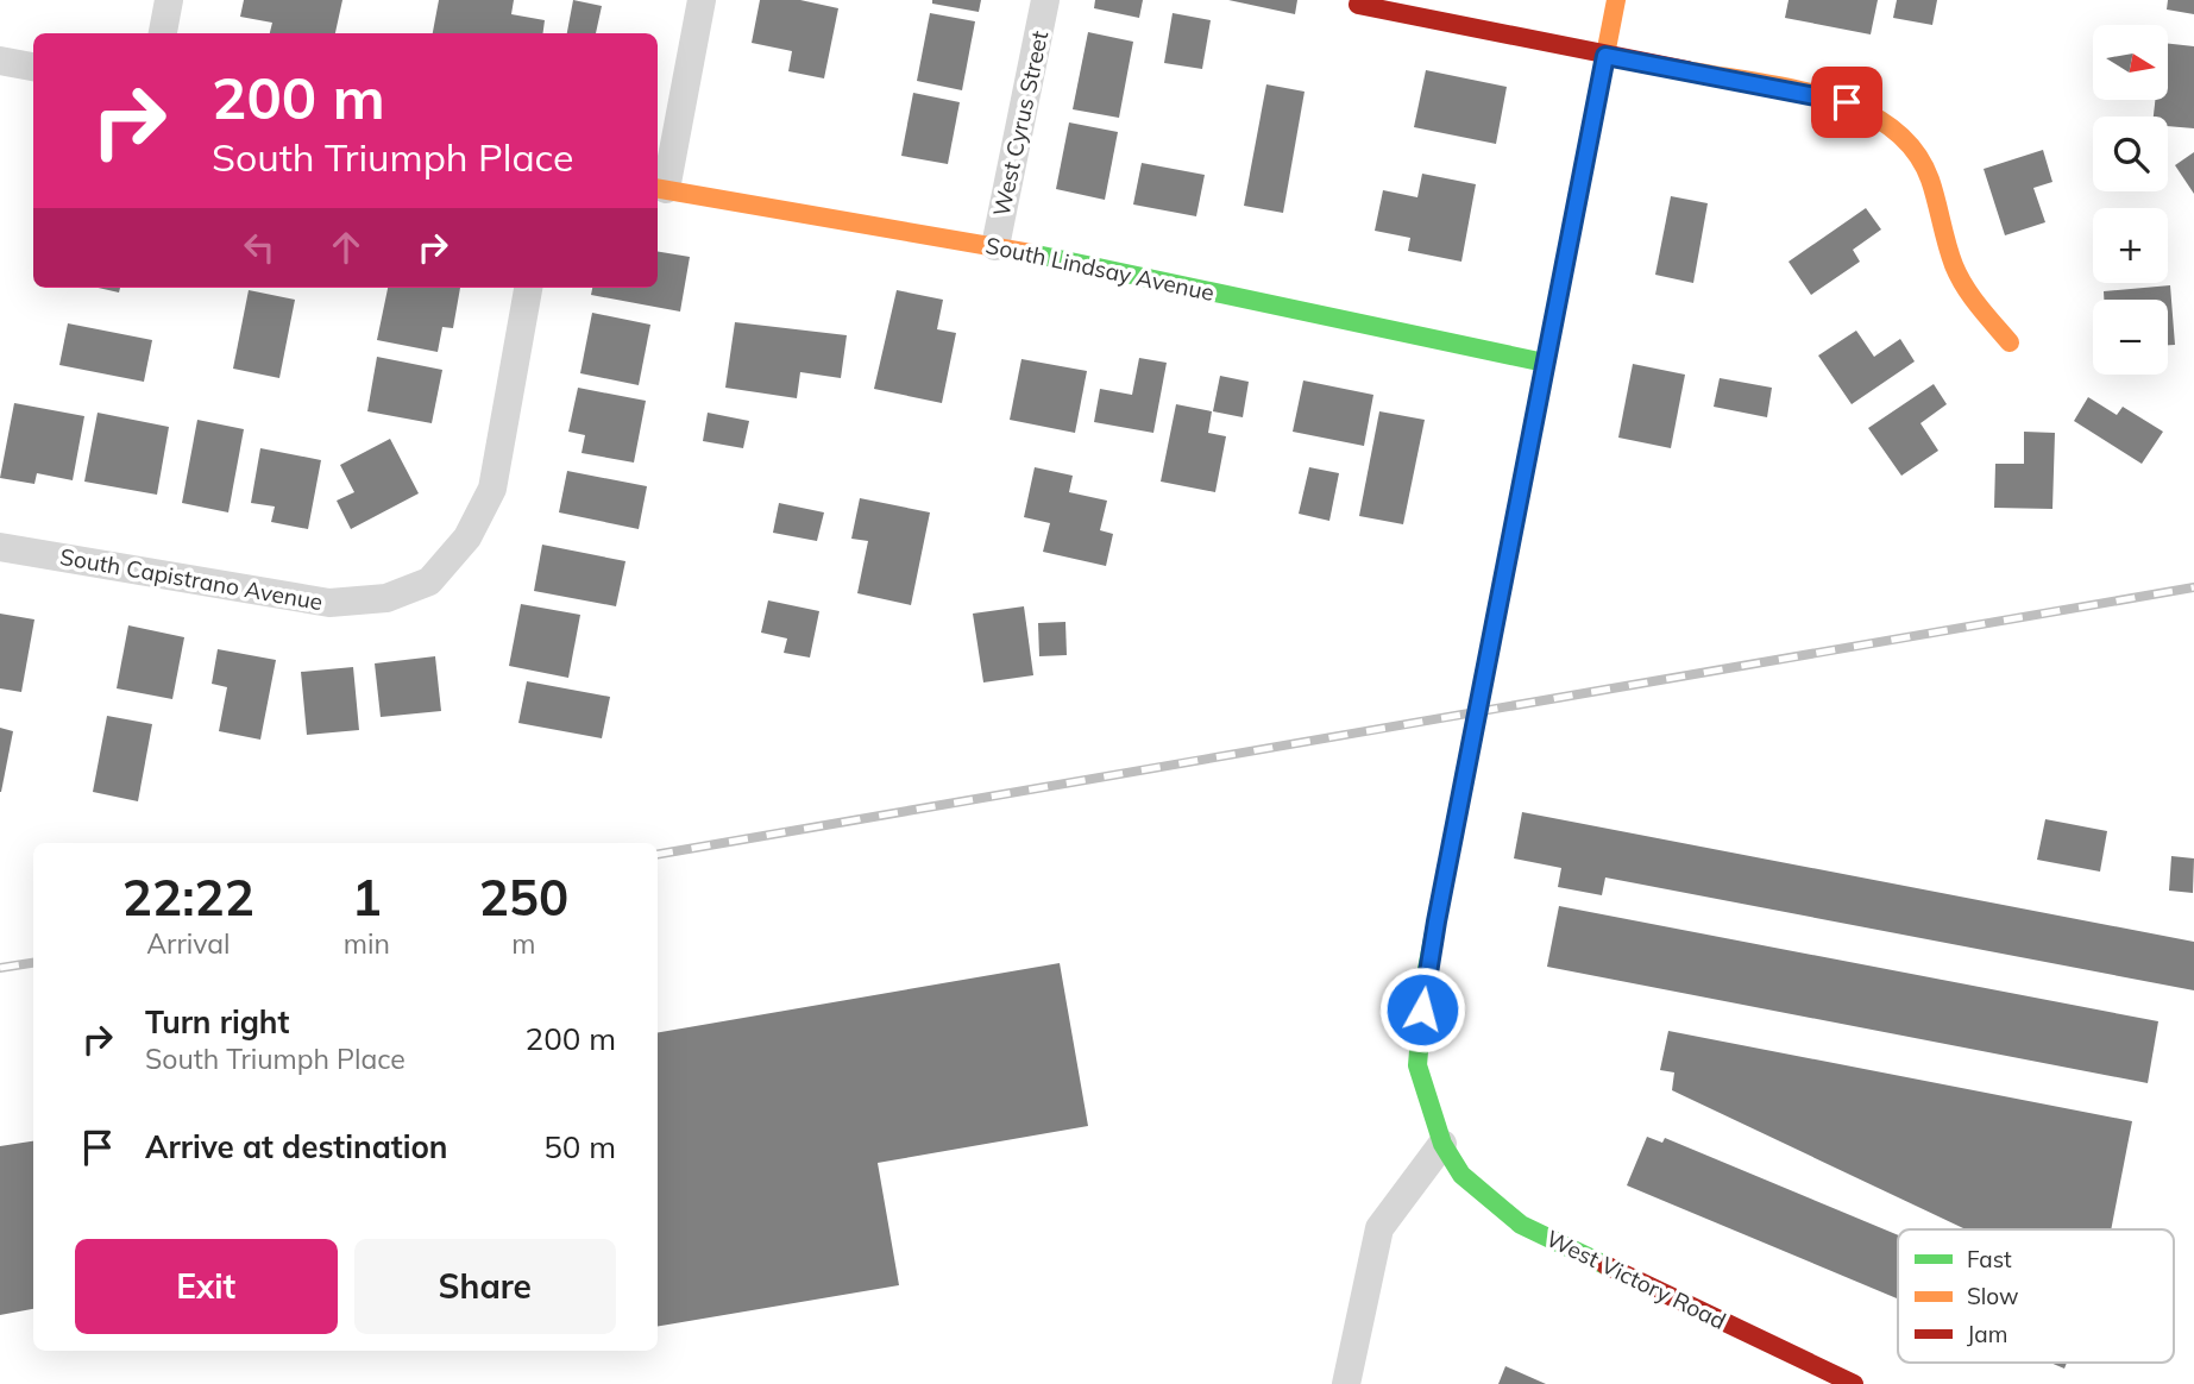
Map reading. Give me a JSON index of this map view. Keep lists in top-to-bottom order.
{
  "streets": {
    "street": [
      "West Cyrus Street",
      "South Lindsay Avenue",
      "South Capistrano Avenue",
      "West Victory Road"
    ]
  },
  "crossings": [
    ["West Cyrus Street", "South Lindsay Avenue"],
    ["South Lindsay Avenue", "West Victory Road"]
  ],
  "legend": ["Fast", "Slow", "Jam"],
  "north": "right",
  "page": {
    "map_buttons": ["+", "−"],
    "turn": ["200 m", "South Triumph Place"],
    "eta": [
      "22:22",
      "Arrival",
      "1",
      "min",
      "250",
      "m"
    ],
    "list": [
      {
        "name": "Turn right",
        "note": "South Triumph Place",
        "value": "200 m"
      },
      {
        "name": "Arrive at destination",
        "value": "50 m"
      }
    ],
    "buttons": ["Exit", "Share"]
  }
}
